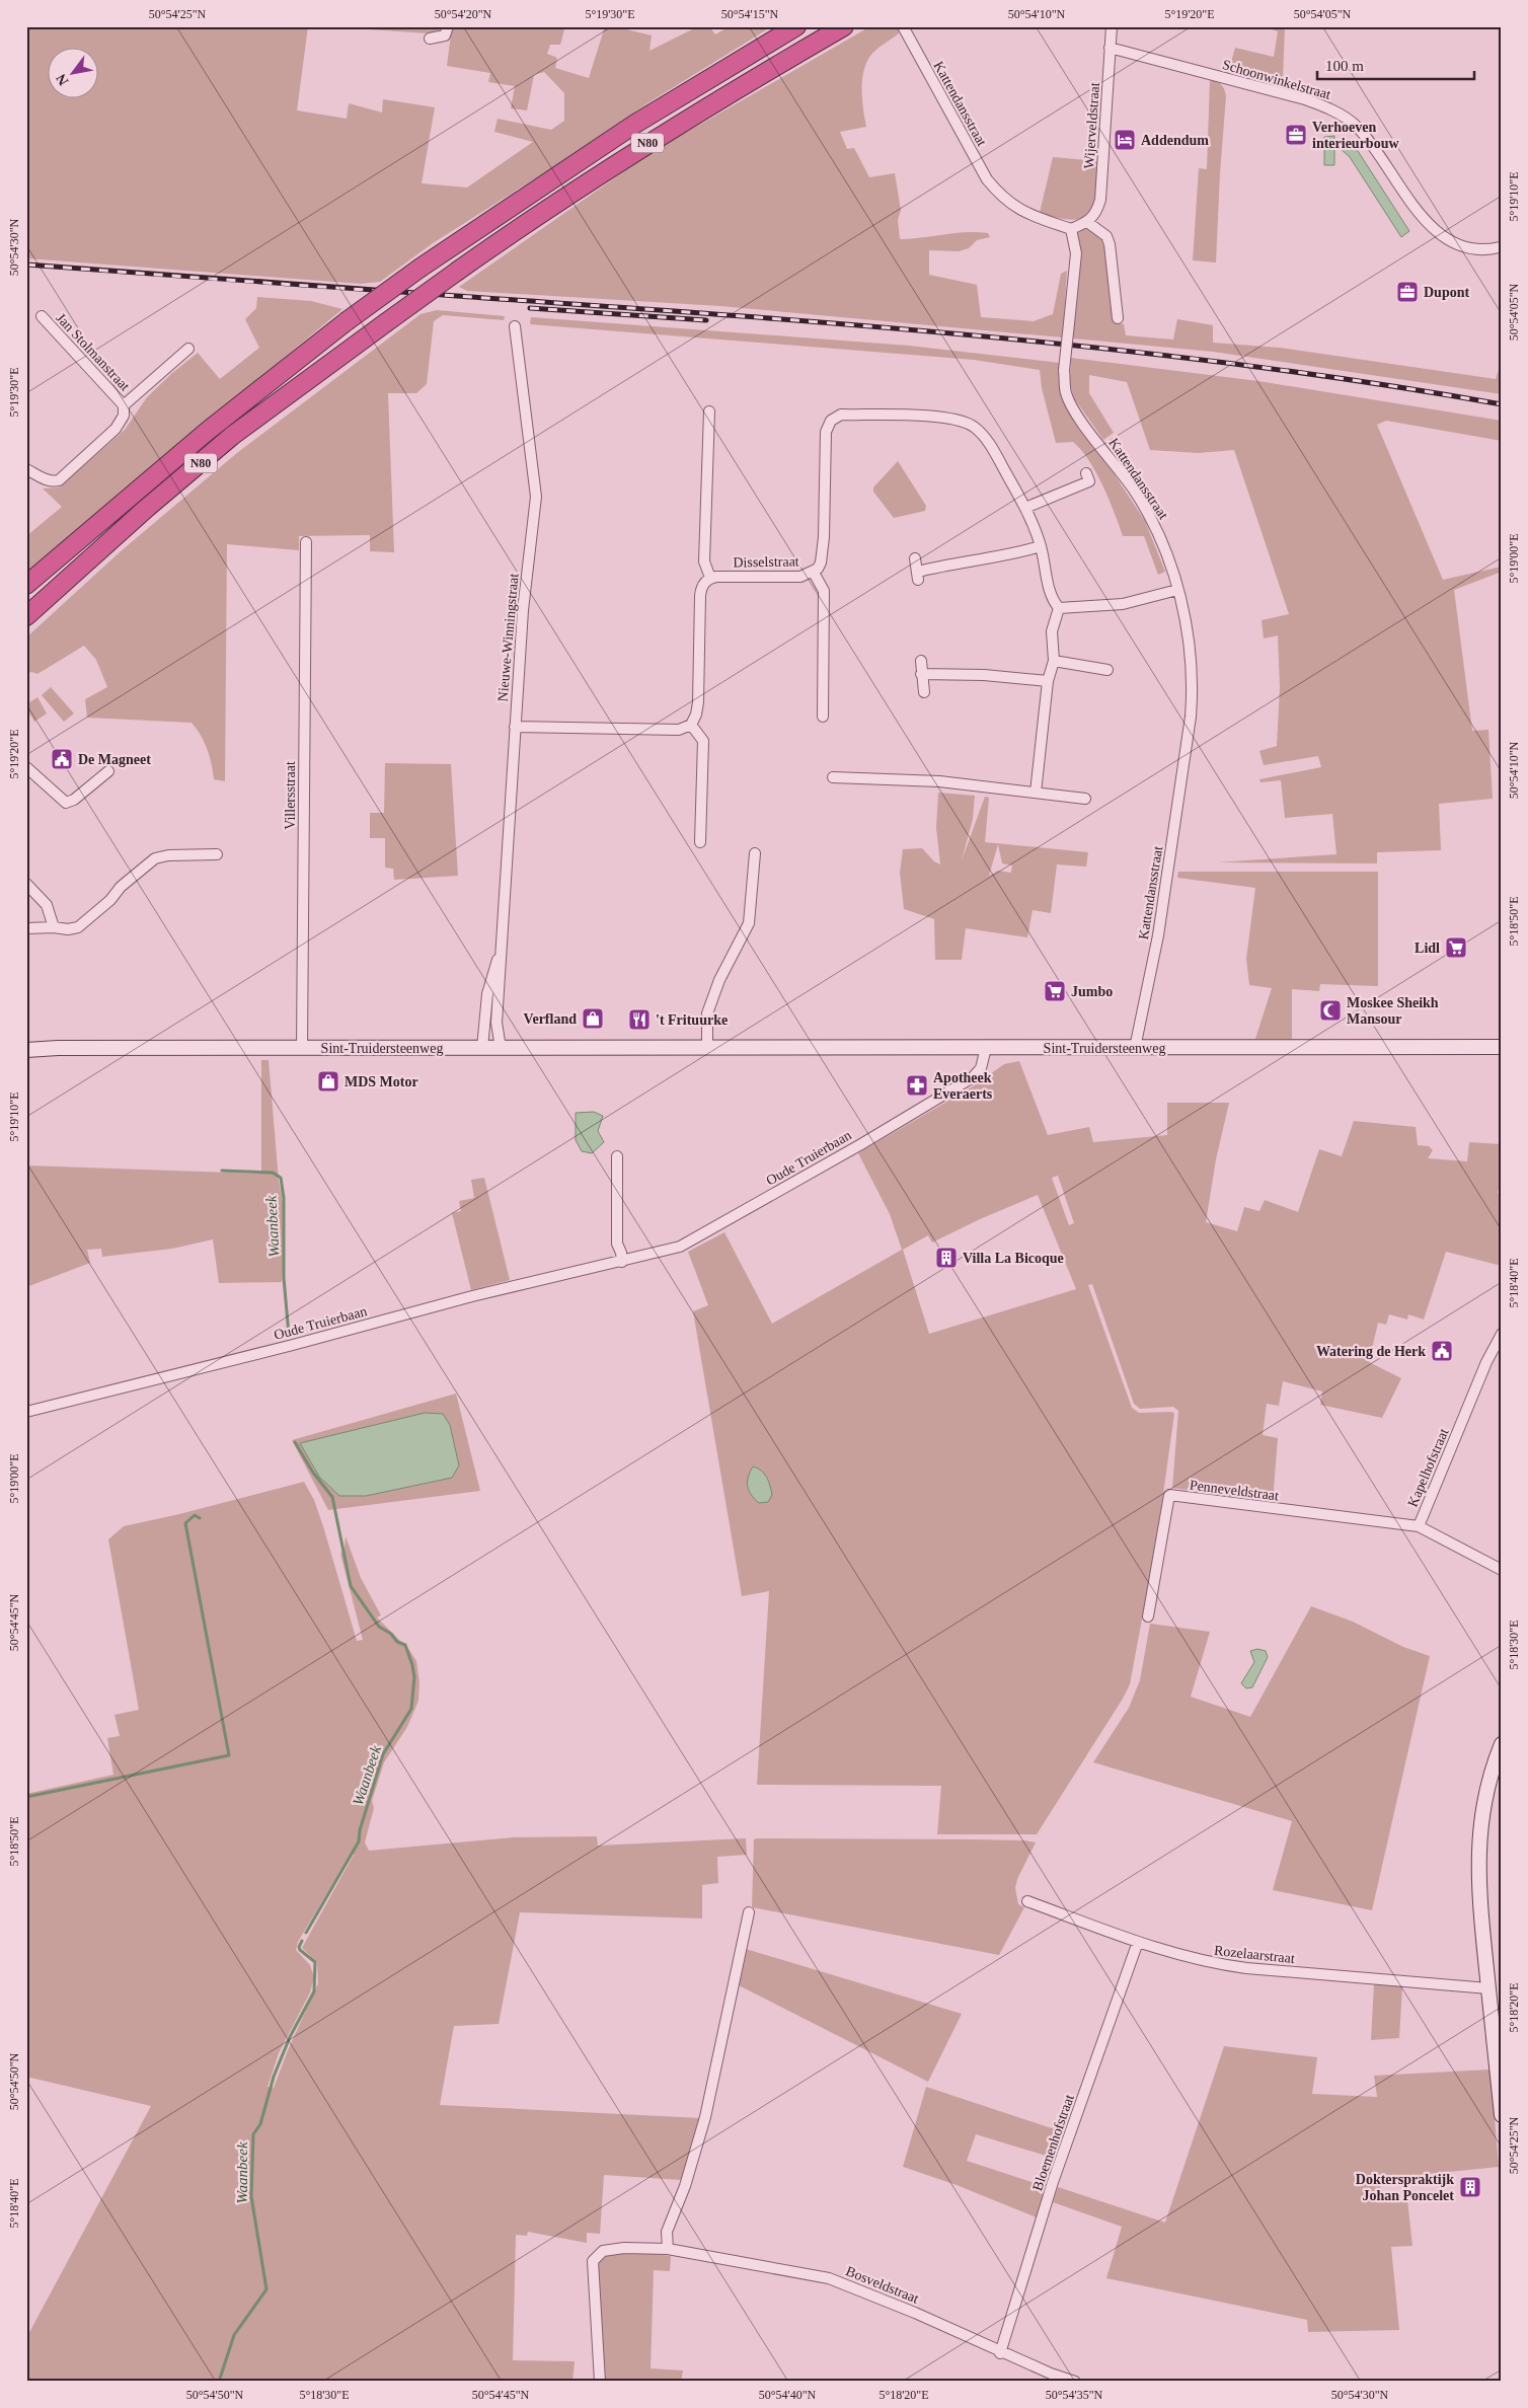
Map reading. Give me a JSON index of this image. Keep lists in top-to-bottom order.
{
  "streets": {
    "highway": ["N80"],
    "main road": ["Sint-Truidersteenweg"],
    "street": [
      "Schoonwinkelstraat",
      "Kattendansstraat",
      "Wijerveldstraat",
      "Jan Stolmanstraat",
      "Disselstraat",
      "Nieuwe-Winningstraat",
      "Villersstraat",
      "Oude Truierbaan",
      "Kapelhofstraat",
      "Penneveldstraat",
      "Rozelaarstraat",
      "Bloemenhofstraat",
      "Bosveldstraat"
    ]
  },
  "crossings": [
    ["Schoonwinkelstraat", "Wijerveldstraat"],
    ["Kattendansstraat", "Sint-Truidersteenweg"],
    ["Nieuwe-Winningstraat", "Sint-Truidersteenweg"],
    ["Villersstraat", "Sint-Truidersteenweg"],
    ["Sint-Truidersteenweg", "Oude Truierbaan"],
    ["Kapelhofstraat", "Penneveldstraat"],
    ["Rozelaarstraat", "Bloemenhofstraat"],
    ["Bloemenhofstraat", "Bosveldstraat"]
  ],
  "water": ["Waanbeek"],
  "places": {
    "office": ["Verhoeven interieurbouw", "Dupont"],
    "hotel": ["Addendum"],
    "public building": ["De Magneet", "Watering de Herk"],
    "supermarket": ["Lidl", "Jumbo"],
    "mosque": ["Moskee Sheikh Mansour"],
    "shop": ["Verfland", "MDS Motor"],
    "restaurant": ["'t Frituurke"],
    "pharmacy": ["Apotheek Everaerts"],
    "building": ["Villa La Bicoque", "Dokterspraktijk Johan Poncelet"]
  },
  "scale_bar": "100 m",
  "north": "bottom left",
  "coordinates": [
    "50°54'25\"N",
    "50°54'20\"N",
    "5°19'30\"E",
    "50°54'15\"N",
    "50°54'10\"N",
    "5°19'20\"E",
    "50°54'05\"N",
    "5°19'10\"E",
    "50°54'30\"N",
    "5°19'00\"E",
    "5°18'50\"E",
    "5°18'40\"E",
    "50°54'45\"N",
    "5°18'30\"E",
    "5°18'20\"E",
    "50°54'50\"N",
    "50°54'40\"N",
    "50°54'35\"N"
  ]
}
